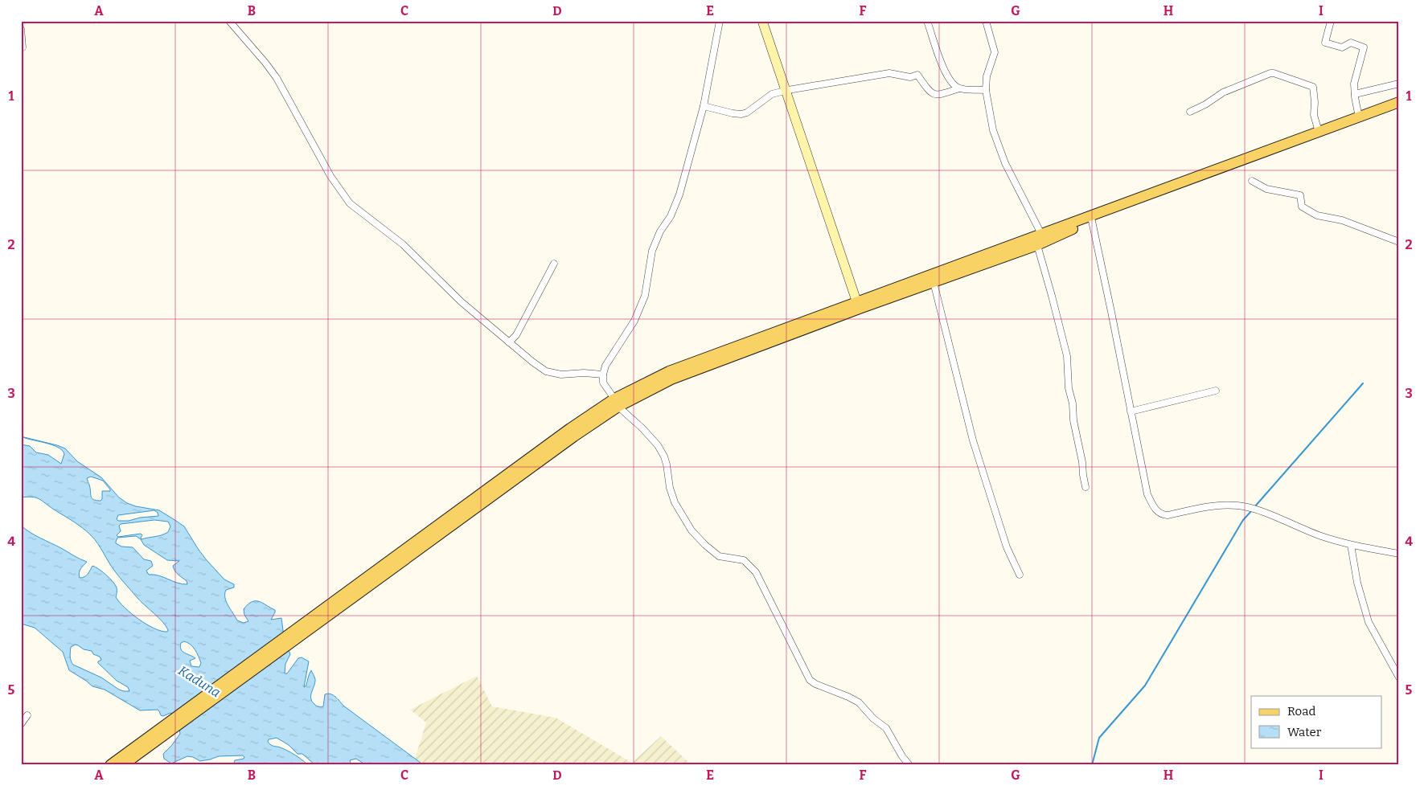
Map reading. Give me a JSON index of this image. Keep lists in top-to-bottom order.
{
  "water": ["Kaduna"],
  "legend": ["Road", "Water"],
  "grid": {
    "columns": [
      "A",
      "B",
      "C",
      "D",
      "E",
      "F",
      "G",
      "H",
      "I"
    ],
    "rows": [
      "1",
      "2",
      "3",
      "4",
      "5"
    ]
  }
}
